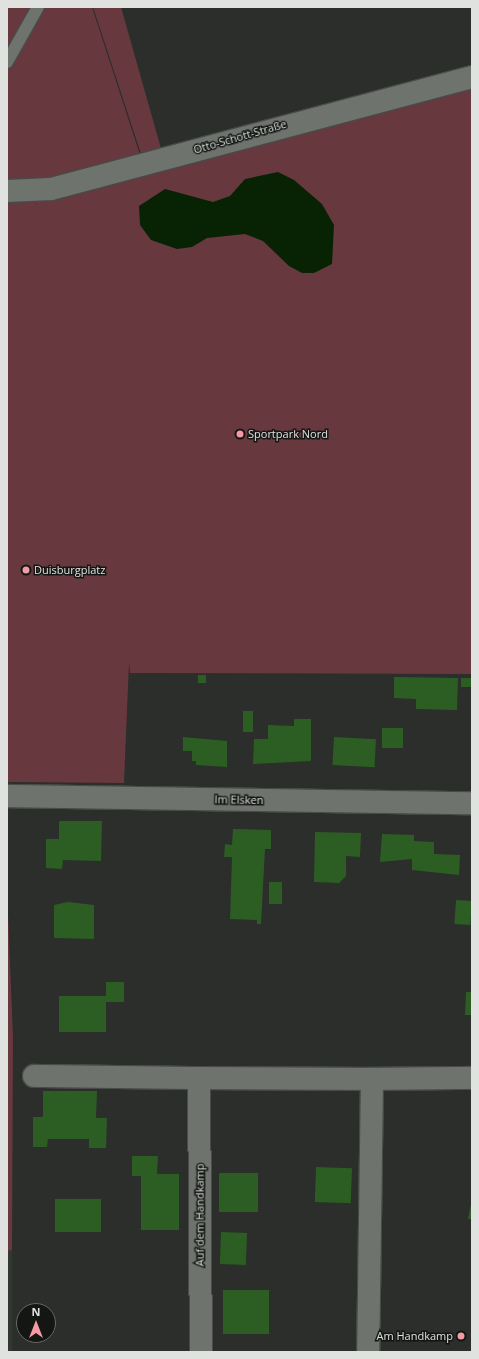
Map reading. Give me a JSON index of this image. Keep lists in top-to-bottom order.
{
  "streets": {
    "street": ["Otto-Schott-Straße", "Im Elsken", "Auf dem Handkamp"]
  },
  "places": ["Sportpark Nord", "Duisburgplatz", "Am Handkamp"],
  "north": "top"
}
